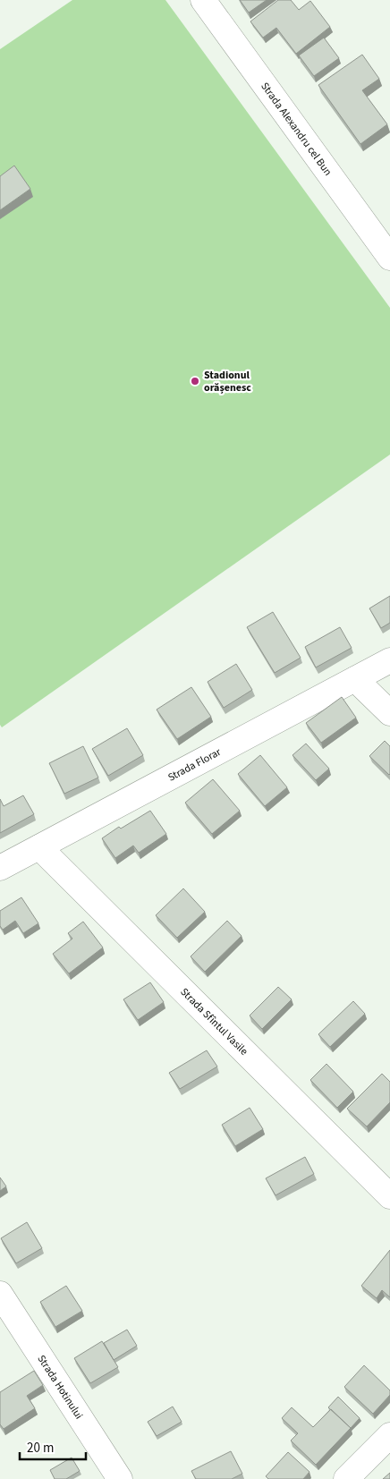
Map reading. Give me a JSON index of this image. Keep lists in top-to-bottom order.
{
  "streets": {
    "street": [
      "Strada Alexandru cel Bun",
      "Strada Florar",
      "Strada Sfîntul Vasile",
      "Strada Hotinului"
    ]
  },
  "crossings": [
    ["Strada Florar", "Strada Sfîntul Vasile"]
  ],
  "places": ["Stadionul orășenesc"],
  "scale_bar": "20 m"
}
